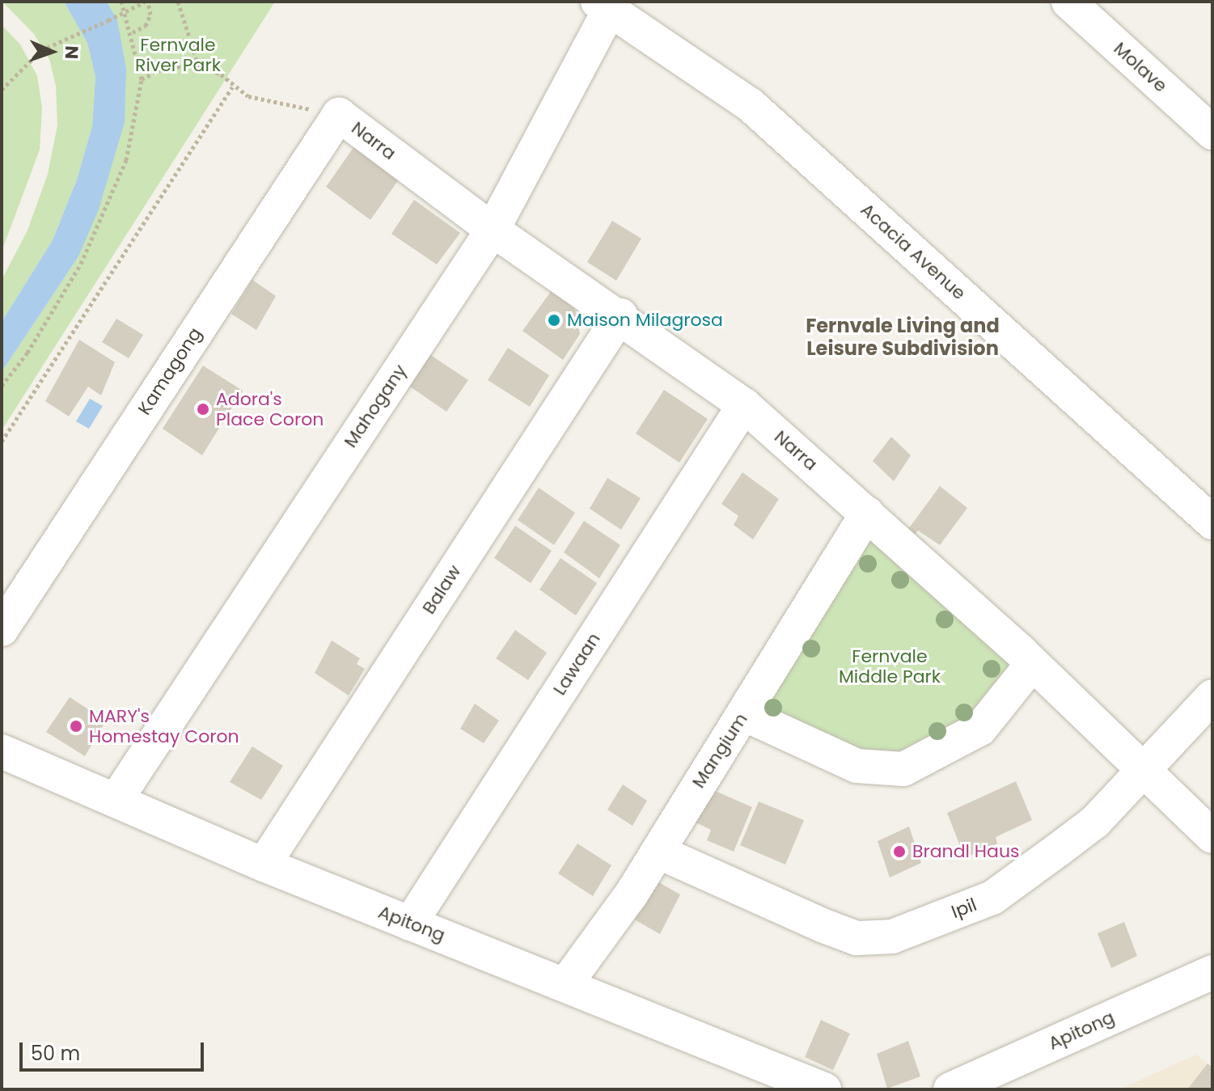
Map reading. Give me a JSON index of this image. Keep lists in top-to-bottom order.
{
  "streets": {
    "street": [
      "Molave",
      "Narra",
      "Acacia Avenue",
      "Kamagong",
      "Mahogany",
      "Balaw",
      "Lawaan",
      "Mangium",
      "Ipil",
      "Apitong"
    ]
  },
  "crossings": [
    ["Narra", "Kamagong"],
    ["Narra", "Mahogany"],
    ["Narra", "Balaw"],
    ["Narra", "Lawaan"],
    ["Narra", "Mangium"],
    ["Narra", "Ipil"],
    ["Acacia Avenue", "Mahogany"],
    ["Mahogany", "Apitong"],
    ["Balaw", "Apitong"],
    ["Lawaan", "Apitong"],
    ["Mangium", "Ipil"],
    ["Mangium", "Apitong"]
  ],
  "districts": ["Fernvale Living and Leisure Subdivision"],
  "parks": ["Fernvale River Park", "Fernvale Middle Park"],
  "places": [
    "Maison Milagrosa",
    "Adora's Place Coron",
    "MARY's Homestay Coron",
    "Brandl Haus"
  ],
  "scale_bar": "50 m",
  "north": "right"
}
